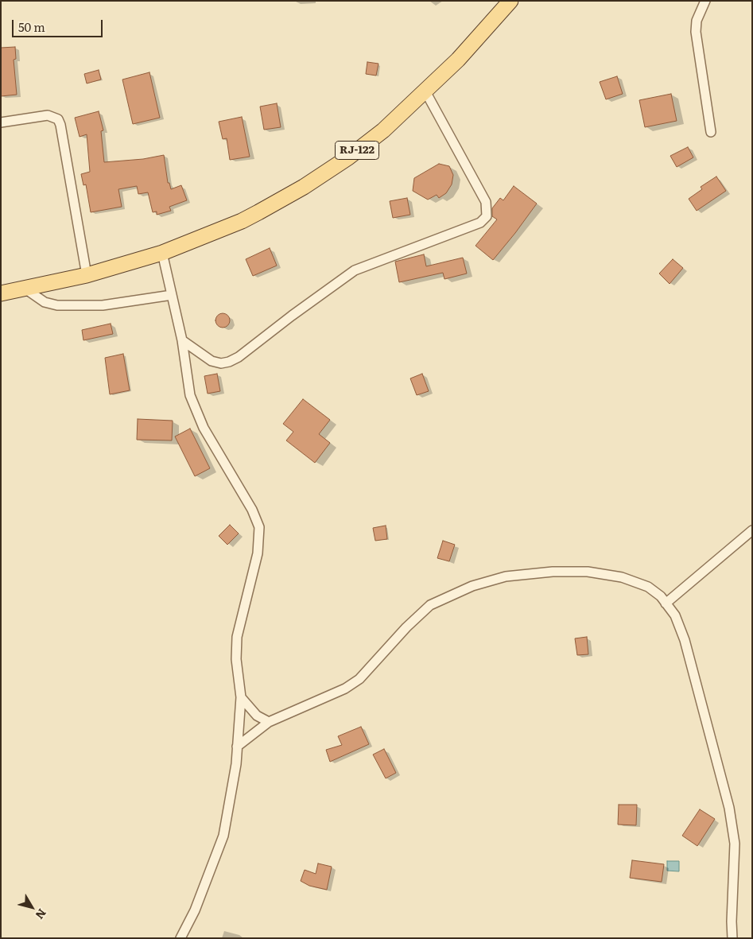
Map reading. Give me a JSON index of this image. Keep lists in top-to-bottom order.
{
  "streets": {
    "main road": ["RJ-122"]
  },
  "scale_bar": "50 m",
  "north": "bottom right"
}
